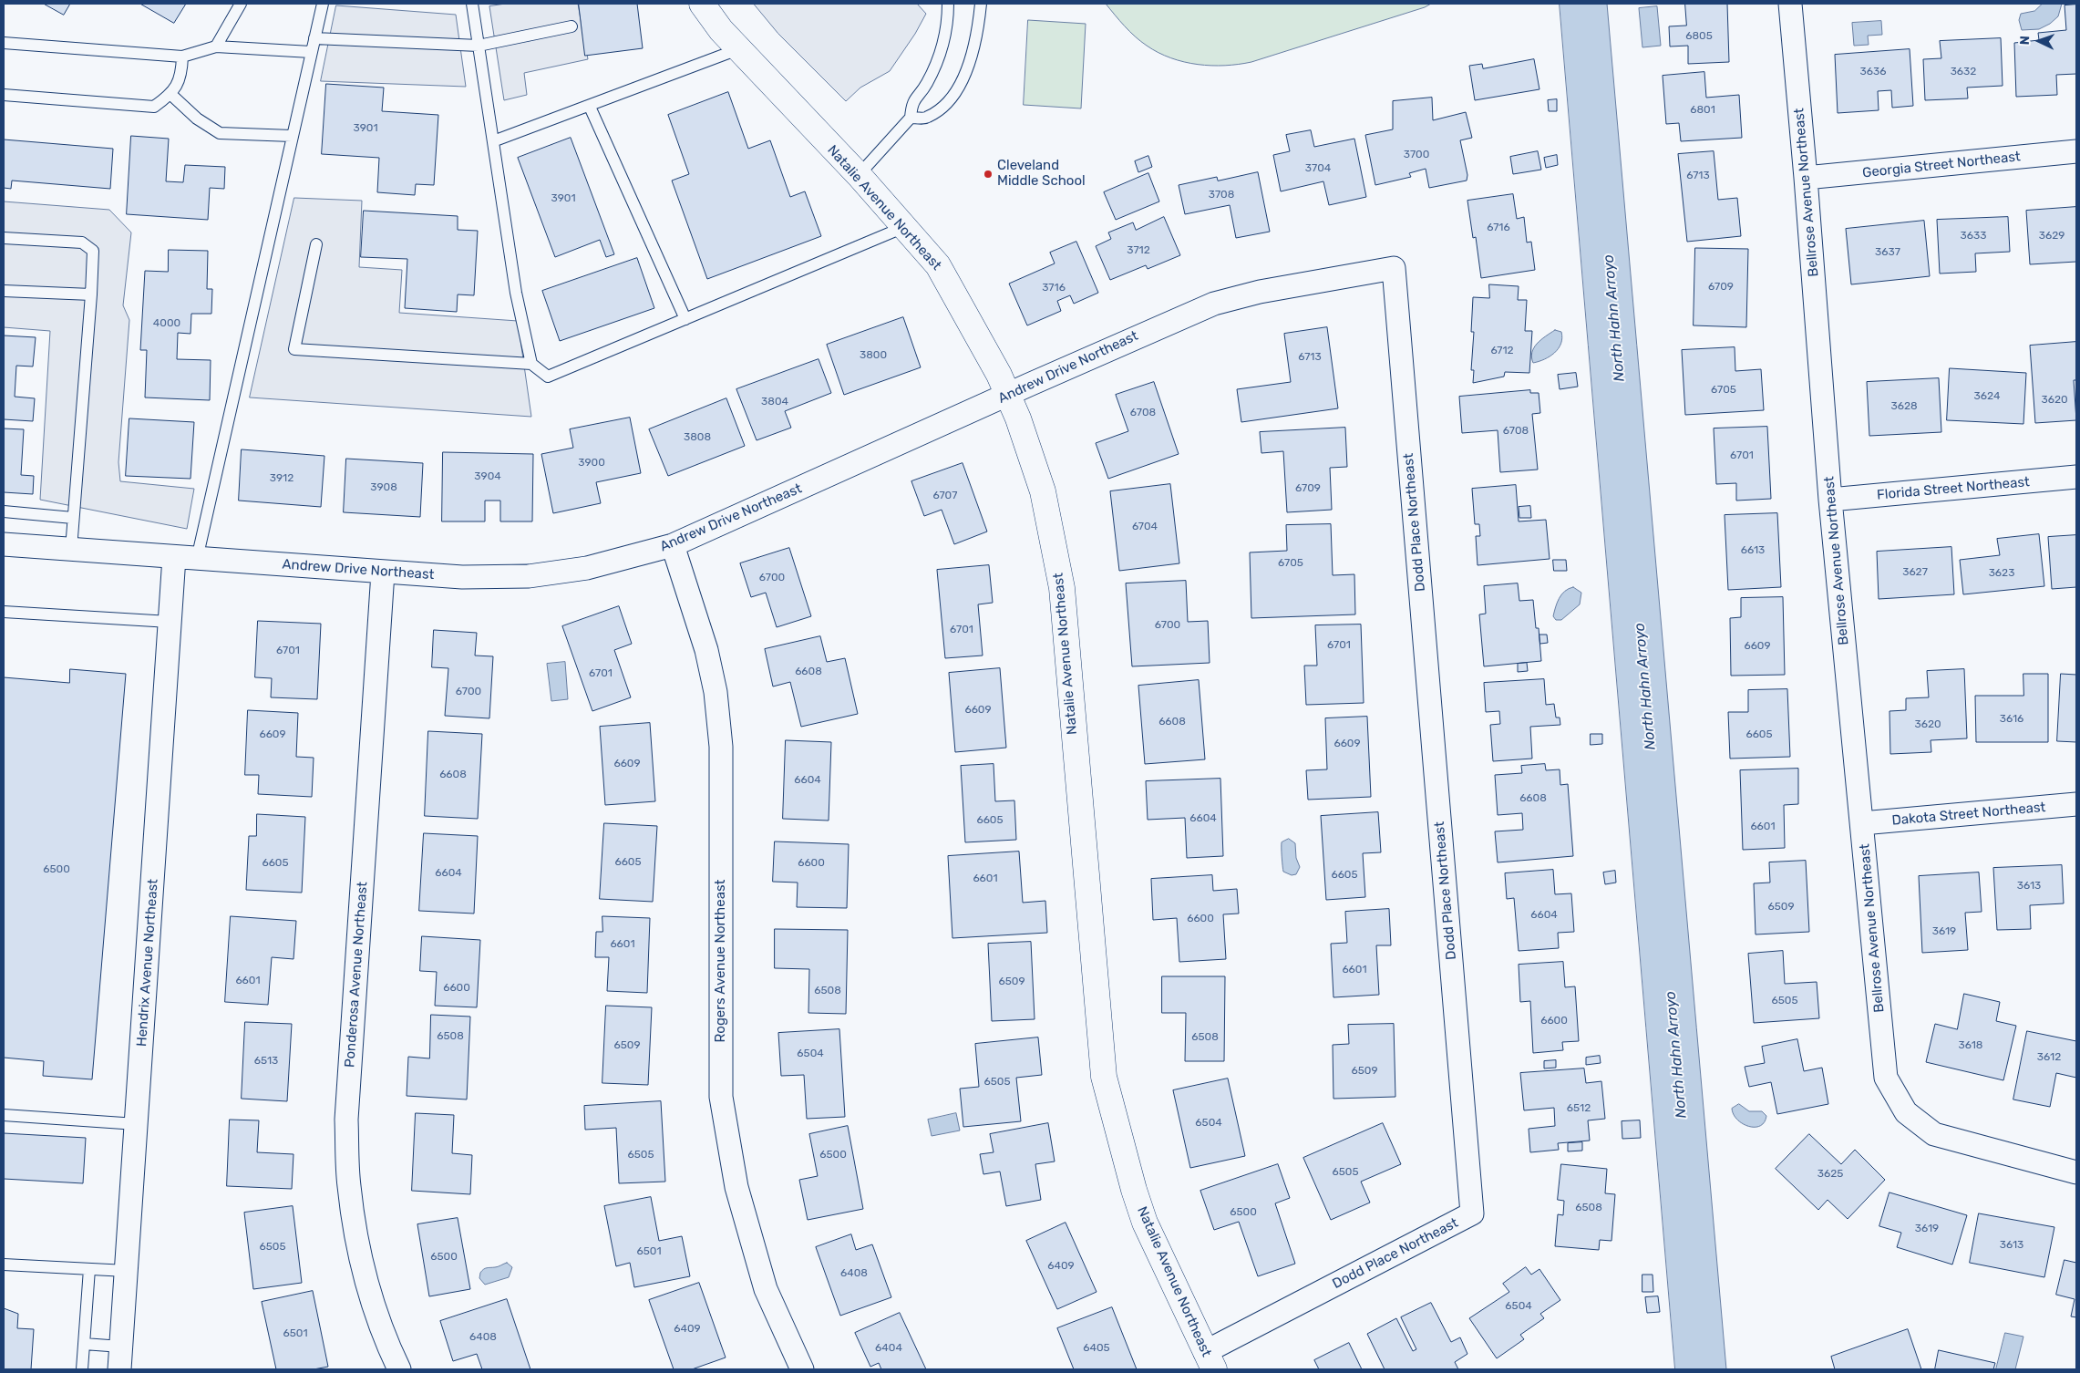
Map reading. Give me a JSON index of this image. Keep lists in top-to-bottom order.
{
  "streets": {
    "street": [
      "Georgia Street Northeast",
      "Bellrose Avenue Northeast",
      "Natalie Avenue Northeast",
      "Andrew Drive Northeast",
      "Florida Street Northeast",
      "Dodd Place Northeast",
      "Dakota Street Northeast",
      "Rogers Avenue Northeast",
      "Hendrix Avenue Northeast",
      "Ponderosa Avenue Northeast"
    ]
  },
  "crossings": [
    ["Georgia Street Northeast", "Bellrose Avenue Northeast"],
    ["Bellrose Avenue Northeast", "Florida Street Northeast"],
    ["Bellrose Avenue Northeast", "Dakota Street Northeast"],
    ["Natalie Avenue Northeast", "Andrew Drive Northeast"],
    ["Natalie Avenue Northeast", "Dodd Place Northeast"],
    ["Andrew Drive Northeast", "Dodd Place Northeast"],
    ["Andrew Drive Northeast", "Rogers Avenue Northeast"],
    ["Andrew Drive Northeast", "Hendrix Avenue Northeast"],
    ["Andrew Drive Northeast", "Ponderosa Avenue Northeast"]
  ],
  "water": ["North Hahn Arroyo"],
  "places": ["Cleveland Middle School"],
  "house_numbers": [
    "6805",
    "3636",
    "3632",
    "6801",
    "3901",
    "3700",
    "3704",
    "6713",
    "3708",
    "3901",
    "6716",
    "3633",
    "3629",
    "3712",
    "3637",
    "6709",
    "3716",
    "4000",
    "6712",
    "3800",
    "6713",
    "6705",
    "3624",
    "3620",
    "3804",
    "3628",
    "6708",
    "6708",
    "3808",
    "6701",
    "3900",
    "3904",
    "3912",
    "3908",
    "6709",
    "6707",
    "6704",
    "6613",
    "6705",
    "3627",
    "3623",
    "6700",
    "6700",
    "6701",
    "6701",
    "6609",
    "6701",
    "6608",
    "6701",
    "6700",
    "6609",
    "3616",
    "6608",
    "3620",
    "6609",
    "6605",
    "6609",
    "6609",
    "6608",
    "6604",
    "6608",
    "6604",
    "6605",
    "6601",
    "6605",
    "6605",
    "6600",
    "6500",
    "6604",
    "6605",
    "6601",
    "3613",
    "6509",
    "6604",
    "6600",
    "3619",
    "6601",
    "6601",
    "6601",
    "6509",
    "6600",
    "6508",
    "6505",
    "6600",
    "6508",
    "6508",
    "6509",
    "3618",
    "6504",
    "3612",
    "6513",
    "6509",
    "6505",
    "6512",
    "6504",
    "6505",
    "6500",
    "6505",
    "3625",
    "6508",
    "6500",
    "3619",
    "3613",
    "6505",
    "6501",
    "6500",
    "6409",
    "6408",
    "6504",
    "6409",
    "6501",
    "6408",
    "6404",
    "6405"
  ],
  "north": "left"
}
